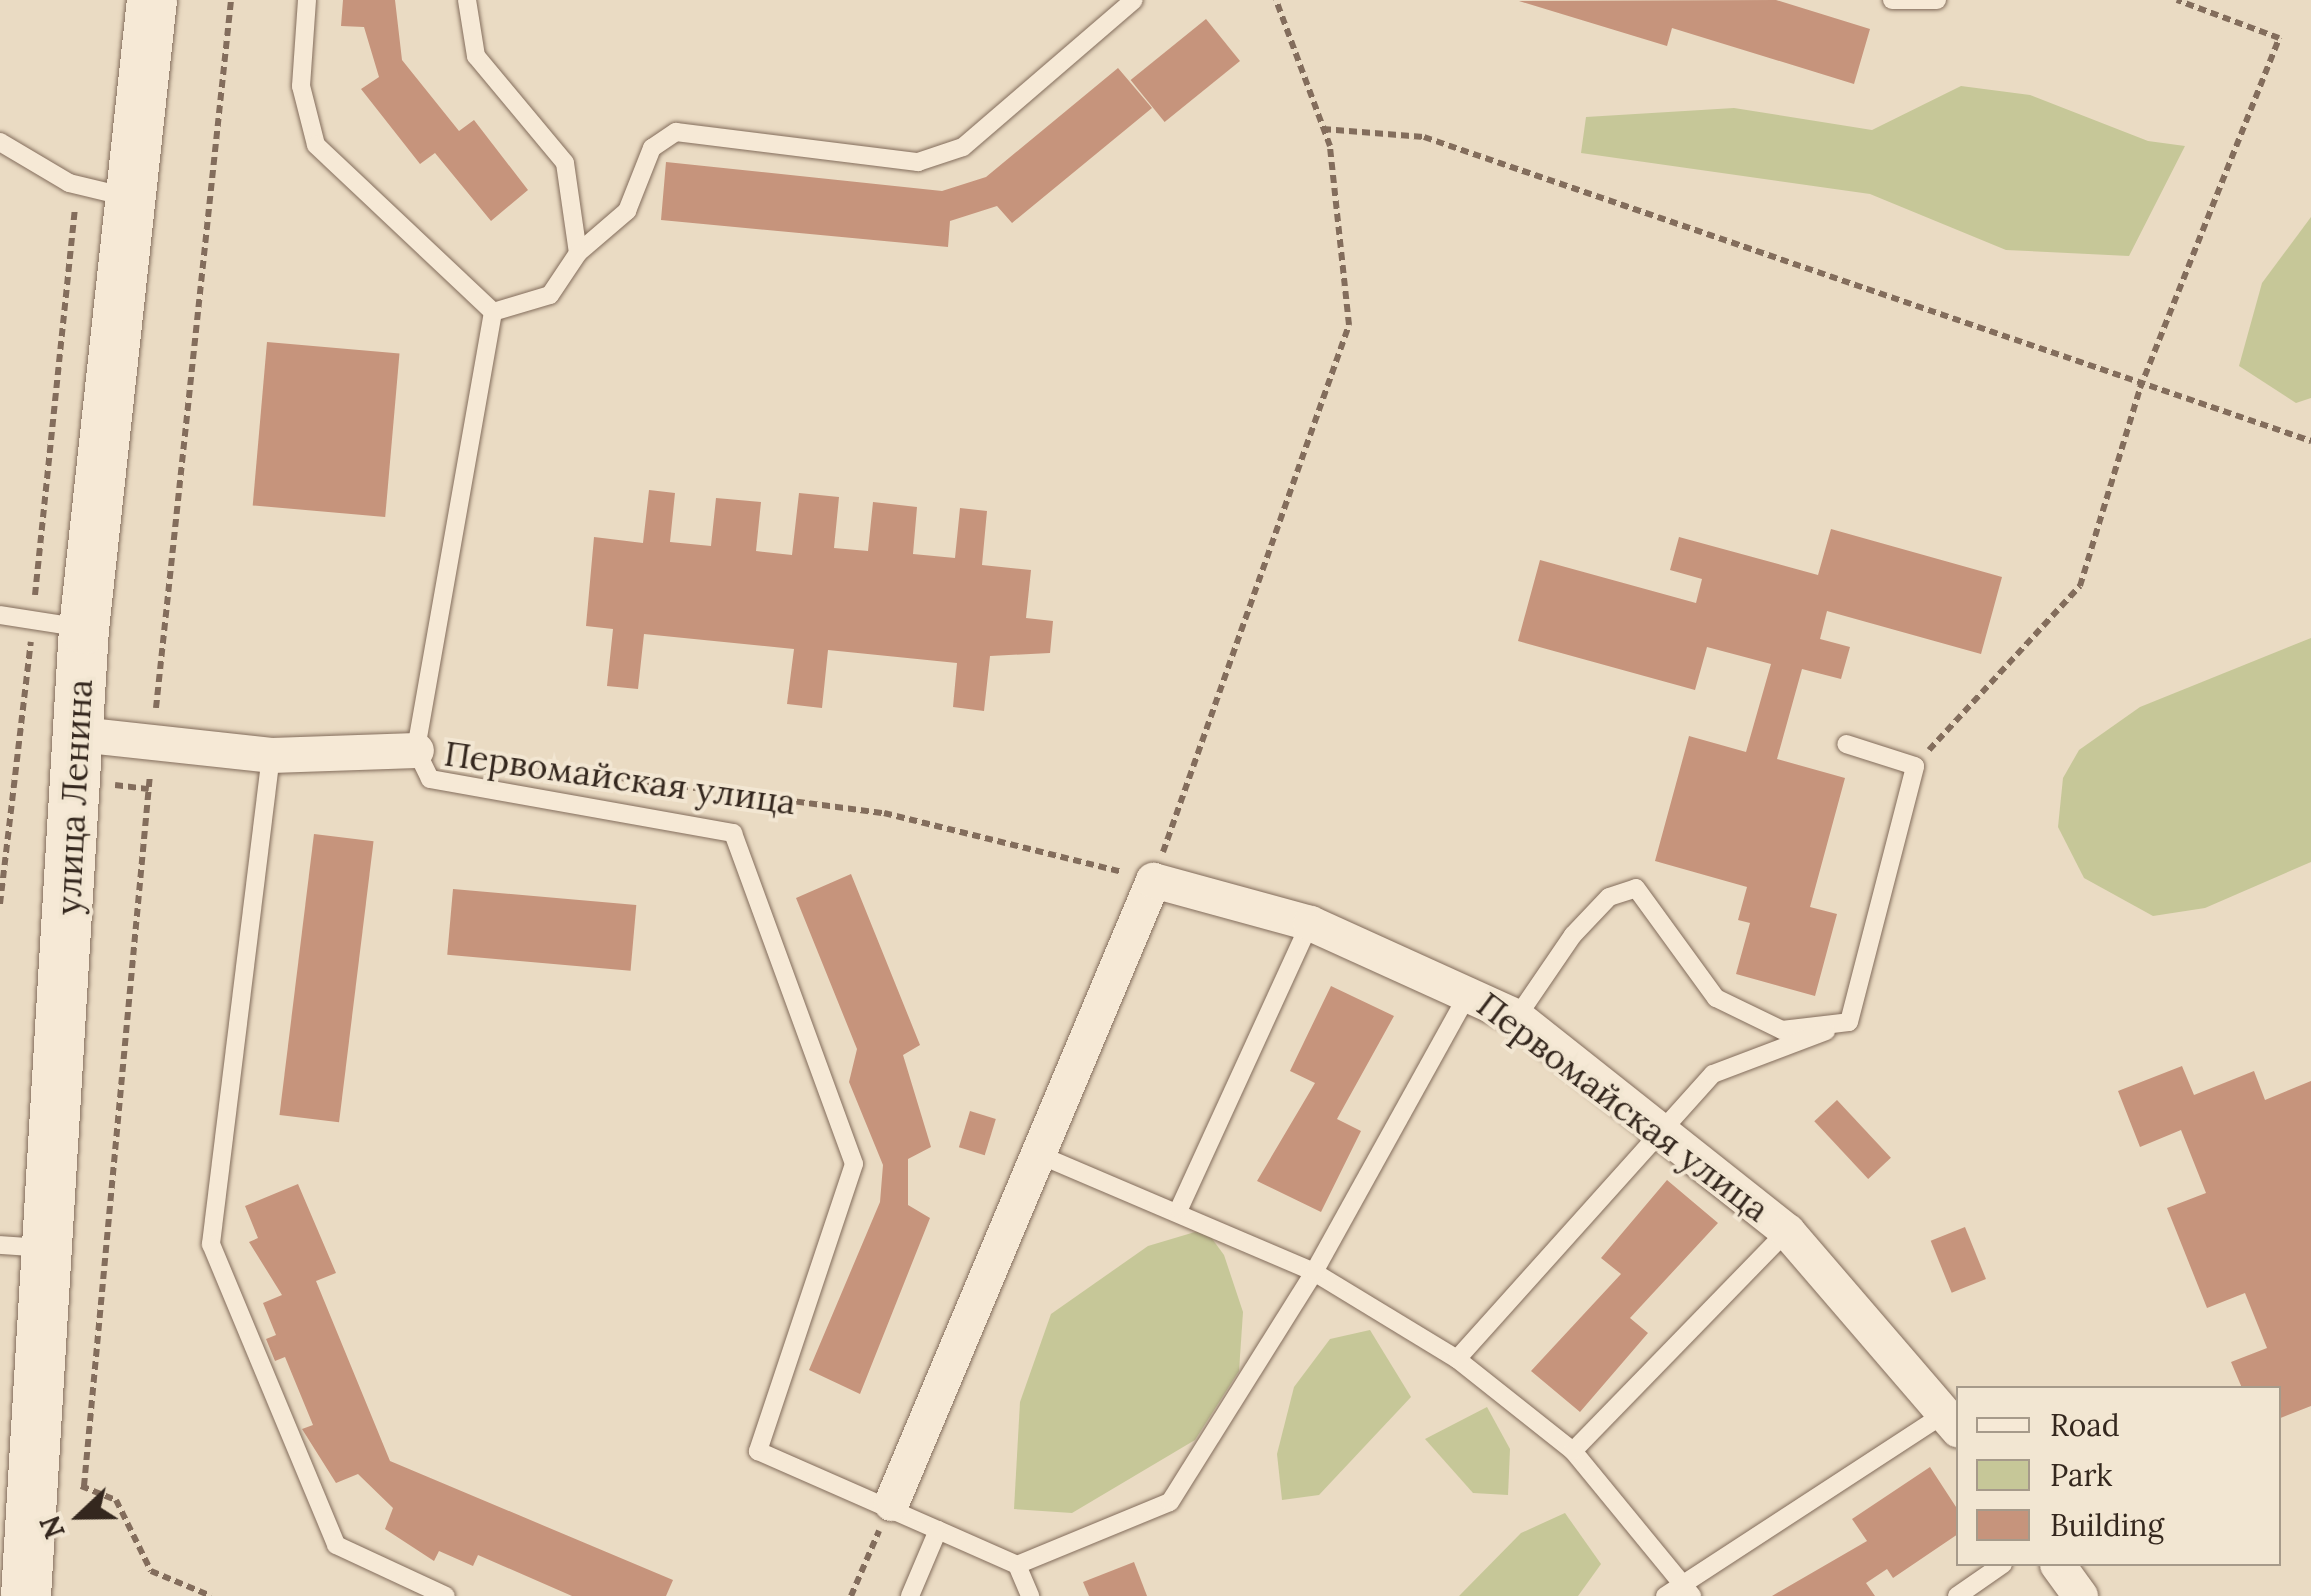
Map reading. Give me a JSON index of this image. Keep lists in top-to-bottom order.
{
  "streets": {
    "street": ["Первомайская улица", "улица Ленина"]
  },
  "crossings": [
    ["Первомайская улица", "улица Ленина"]
  ],
  "legend": ["Road", "Park", "Building"],
  "north": "left"
}
